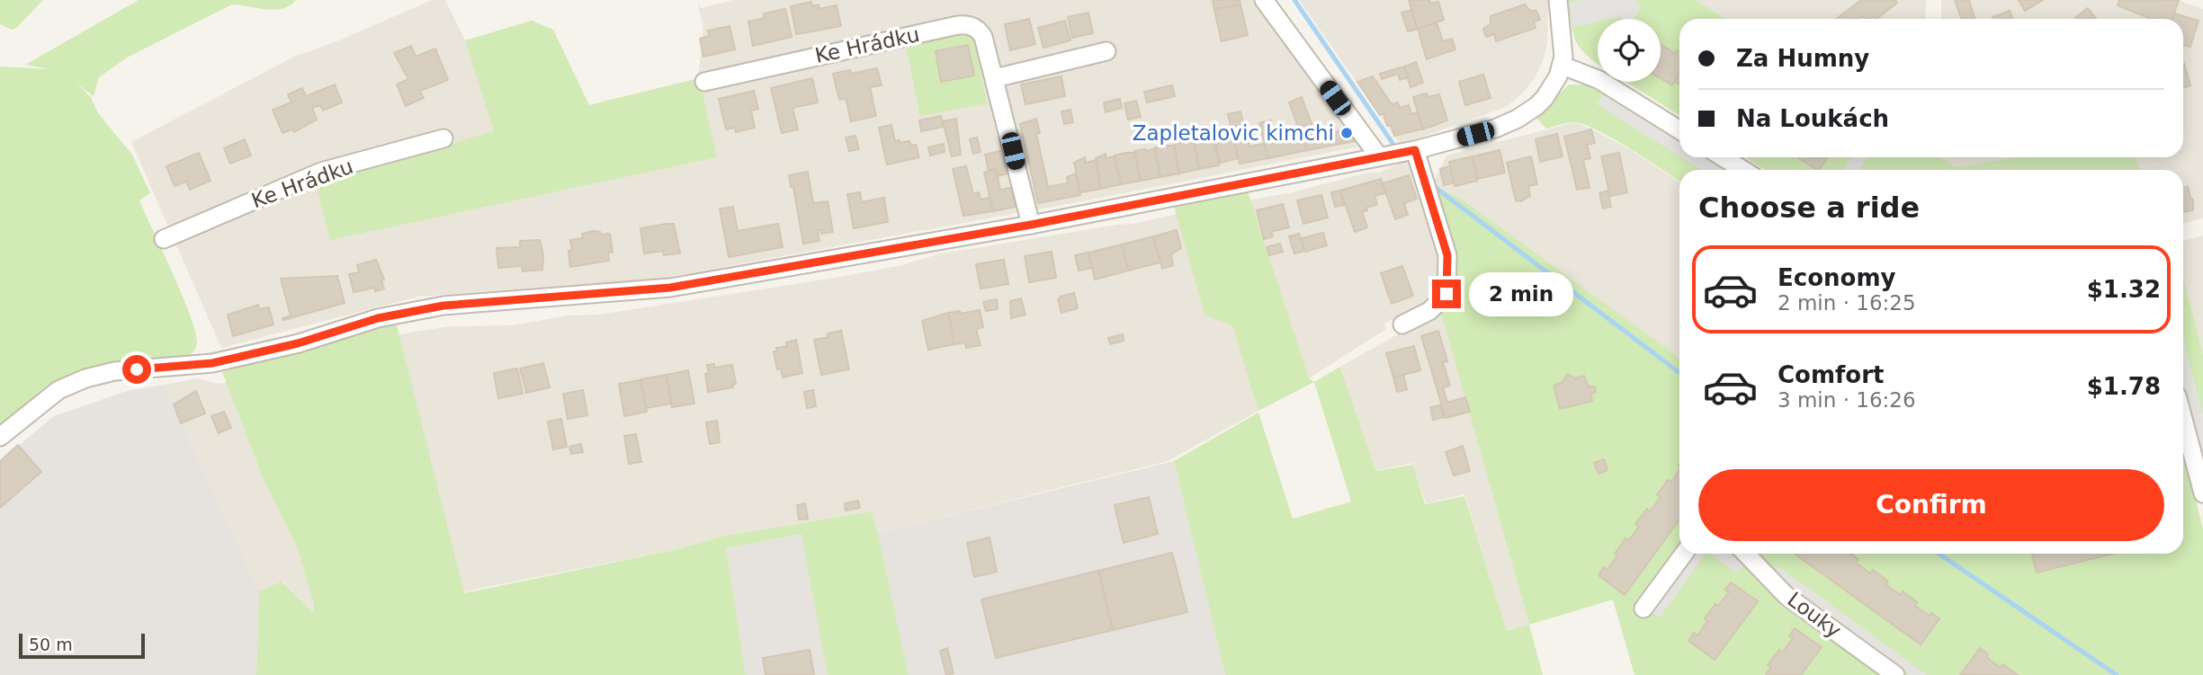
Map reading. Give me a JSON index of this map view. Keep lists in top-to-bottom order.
{
  "streets": {
    "street": ["Ke Hrádku", "Louky"]
  },
  "places": ["Zapletalovic kimchi"],
  "scale_bar": "50 m",
  "page": {
    "banner": ["Za Humny", "Na Loukách"],
    "heading": "Choose a ride",
    "list": [
      {
        "name": "Economy",
        "note": "2 min · 16:25",
        "value": "$1.32"
      },
      {
        "name": "Comfort",
        "note": "3 min · 16:26",
        "value": "$1.78"
      }
    ],
    "bubble": "2 min",
    "buttons": "Confirm",
    "scale": "50 m"
  }
}
